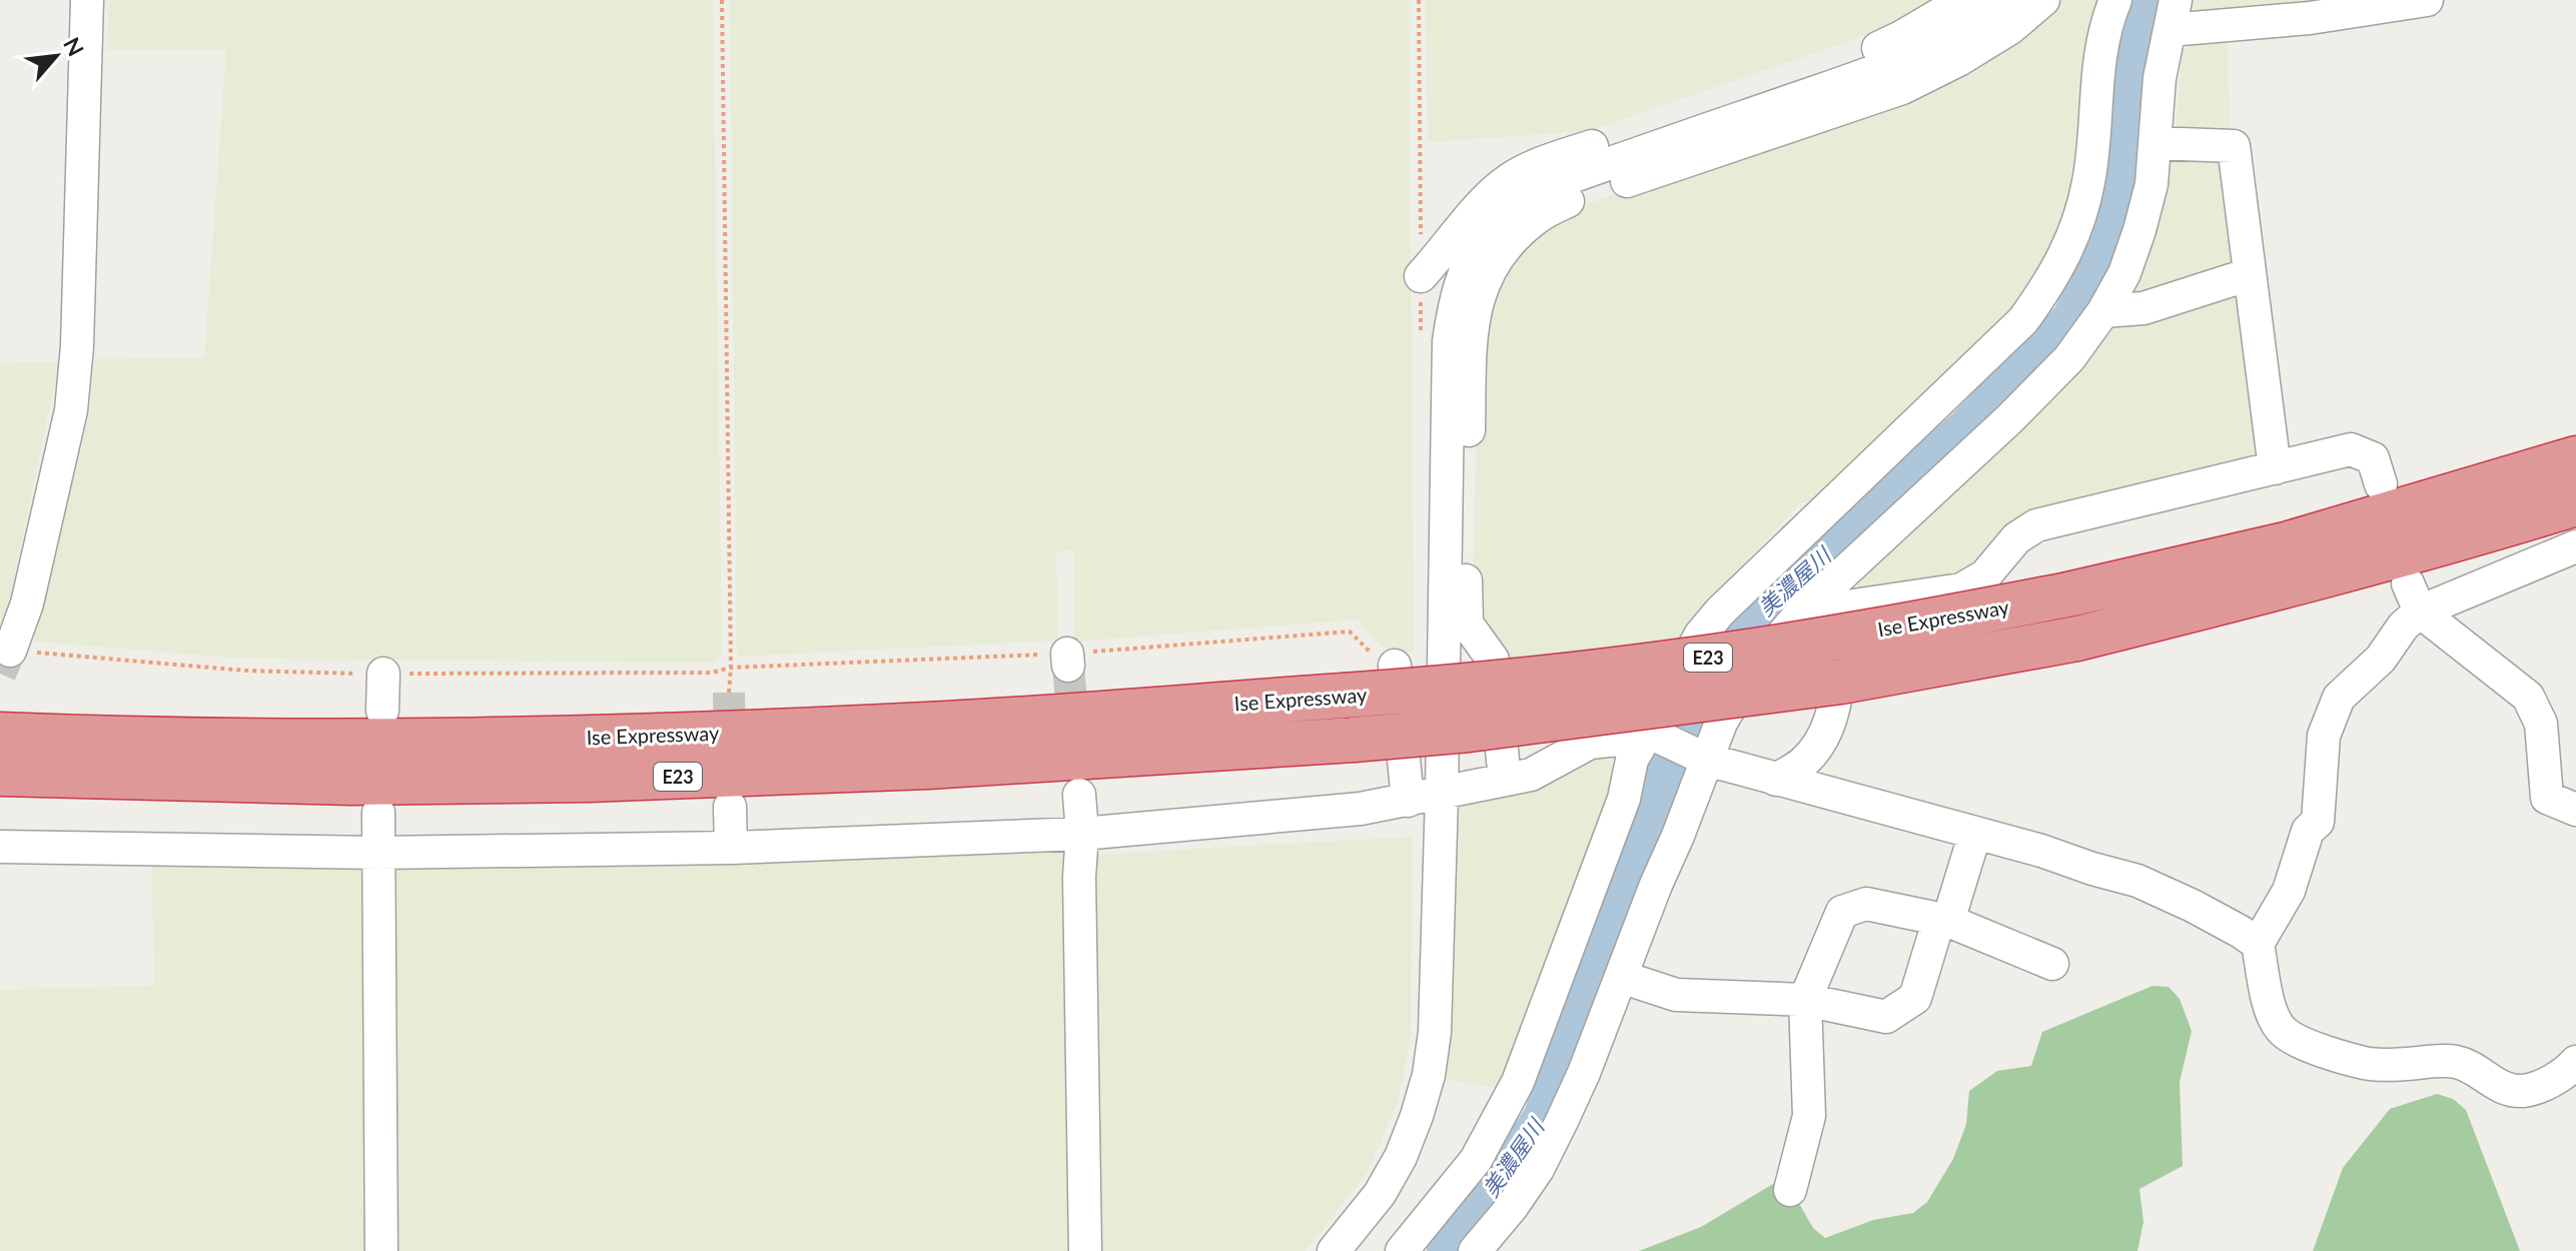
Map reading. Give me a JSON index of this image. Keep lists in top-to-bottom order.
{
  "streets": {
    "highway": ["Ise Expressway", "E23"]
  },
  "water": ["美濃屋川"],
  "north": "top right"
}
